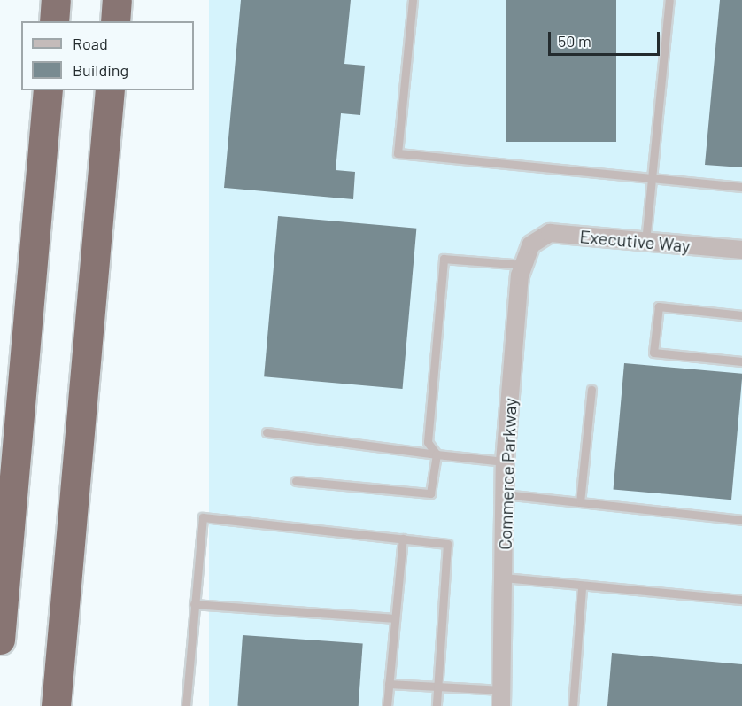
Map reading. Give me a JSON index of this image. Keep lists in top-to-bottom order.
{
  "streets": {
    "street": ["Executive Way", "Commerce Parkway"]
  },
  "crossings": [
    ["Executive Way", "Commerce Parkway"]
  ],
  "legend": ["Road", "Building"],
  "scale_bar": "50 m"
}
